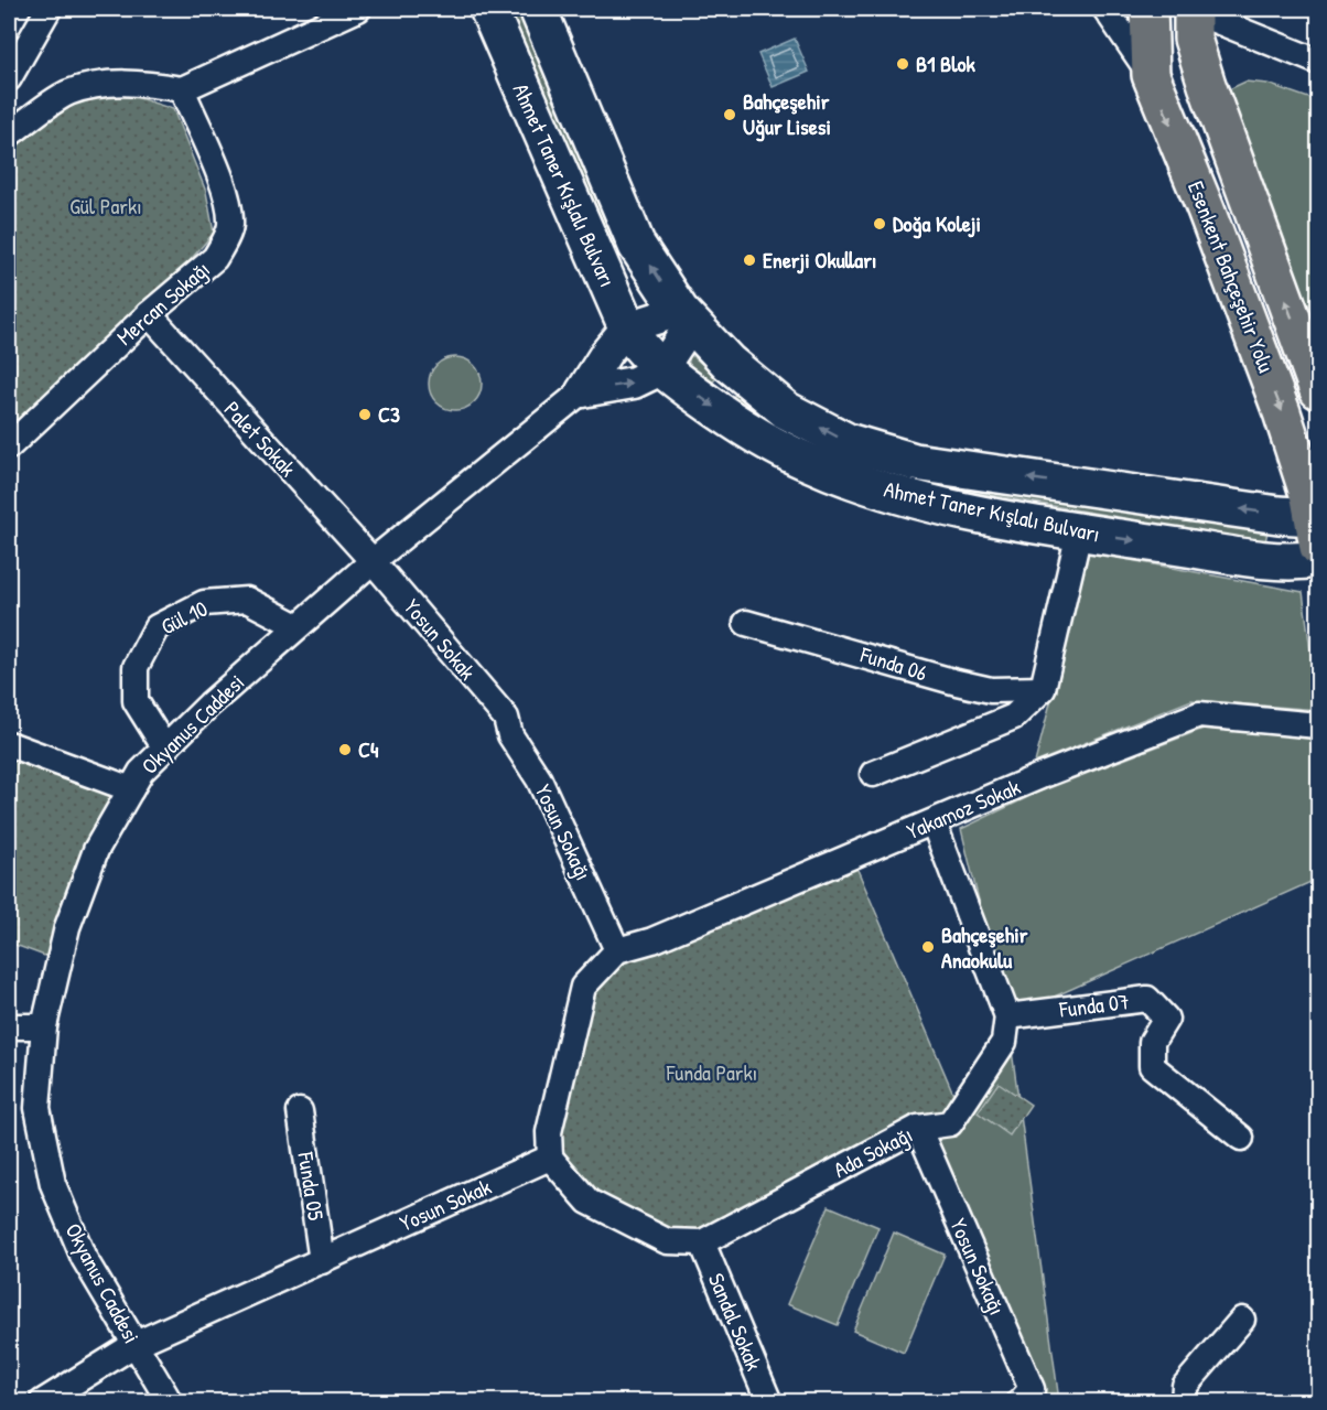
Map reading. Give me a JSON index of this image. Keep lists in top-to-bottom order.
{
  "streets": {
    "main road": ["Ahmet Taner Kışlalı Bulvarı", "Esenkent Bahçeşehir Yolu"],
    "street": [
      "Mercan Sokağı",
      "Palet Sokak",
      "Gül 10",
      "Yosun Sokak",
      "Funda 06",
      "Okyanus Caddesi",
      "Yakamoz Sokak",
      "Yosun Sokağı",
      "Funda 07",
      "Ada Sokağı",
      "Funda 05",
      "Sandal Sokak"
    ]
  },
  "crossings": [
    ["Ahmet Taner Kışlalı Bulvarı", "Esenkent Bahçeşehir Yolu"],
    ["Mercan Sokağı", "Palet Sokak"],
    ["Palet Sokak", "Yosun Sokak"],
    ["Palet Sokak", "Okyanus Caddesi"],
    ["Gül 10", "Okyanus Caddesi"],
    ["Yosun Sokak", "Okyanus Caddesi"],
    ["Yosun Sokak", "Yosun Sokağı"],
    ["Yosun Sokak", "Ada Sokağı"],
    ["Yosun Sokak", "Funda 05"],
    ["Yakamoz Sokak", "Yosun Sokağı"],
    ["Yosun Sokağı", "Ada Sokağı"],
    ["Funda 07", "Ada Sokağı"],
    ["Ada Sokağı", "Sandal Sokak"]
  ],
  "parks": ["Gül Parkı", "Funda Parkı"],
  "places": [
    "B1 Blok",
    "Bahçeşehir Uğur Lisesi",
    "Doğa Koleji",
    "Enerji Okulları",
    "C3",
    "C4",
    "Bahçeşehir Anaokulu"
  ]
}
